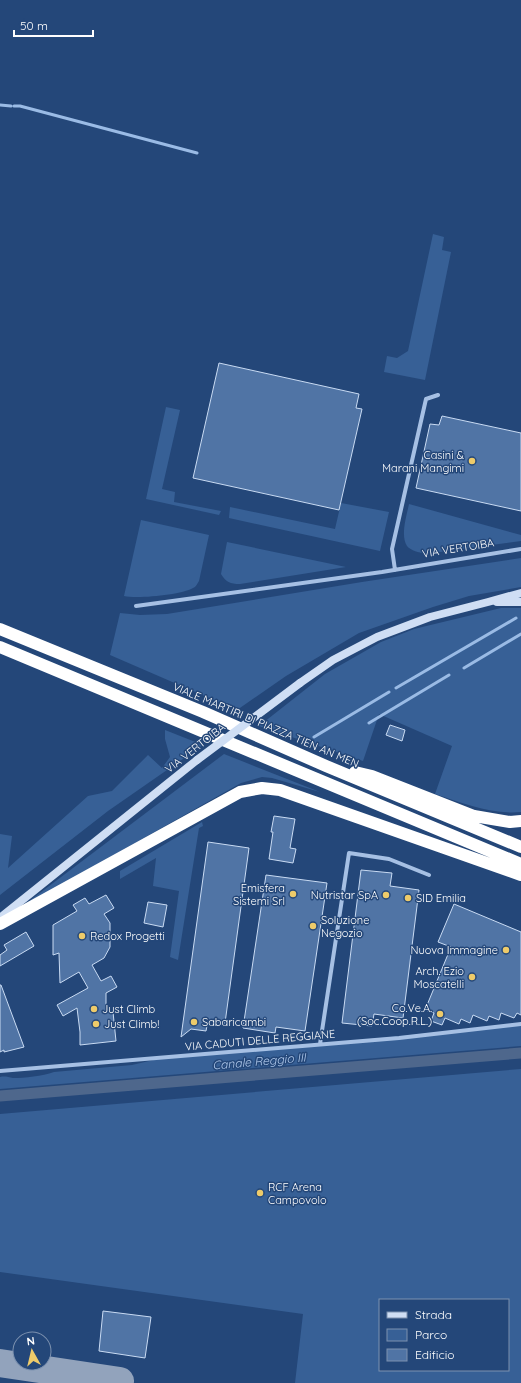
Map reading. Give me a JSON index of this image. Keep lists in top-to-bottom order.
{
  "streets": {
    "highway": ["VIALE MARTIRI DI PIAZZA TIEN AN MEN"],
    "main road": ["VIA VERTOIBA"],
    "street": ["VIA CADUTI DELLE REGGIANE"]
  },
  "water": ["Canale Reggio III"],
  "places": [
    "Casini & Marani Mangimi",
    "Emisfera Sistemi Srl",
    "Nutristar SpA",
    "SID Emilia",
    "Soluzione Negozio",
    "Redox Progetti",
    "Nuova Immagine",
    "Arch. Ezio Moscatelli",
    "Just Climb",
    "Co.Ve.A. (Soc.Coop.R.L.)",
    "Sabaricambi",
    "Just Climb!",
    "RCF Arena Campovolo"
  ],
  "legend": ["Strada", "Parco", "Edificio"],
  "scale_bar": "50 m",
  "north": "top"
}
